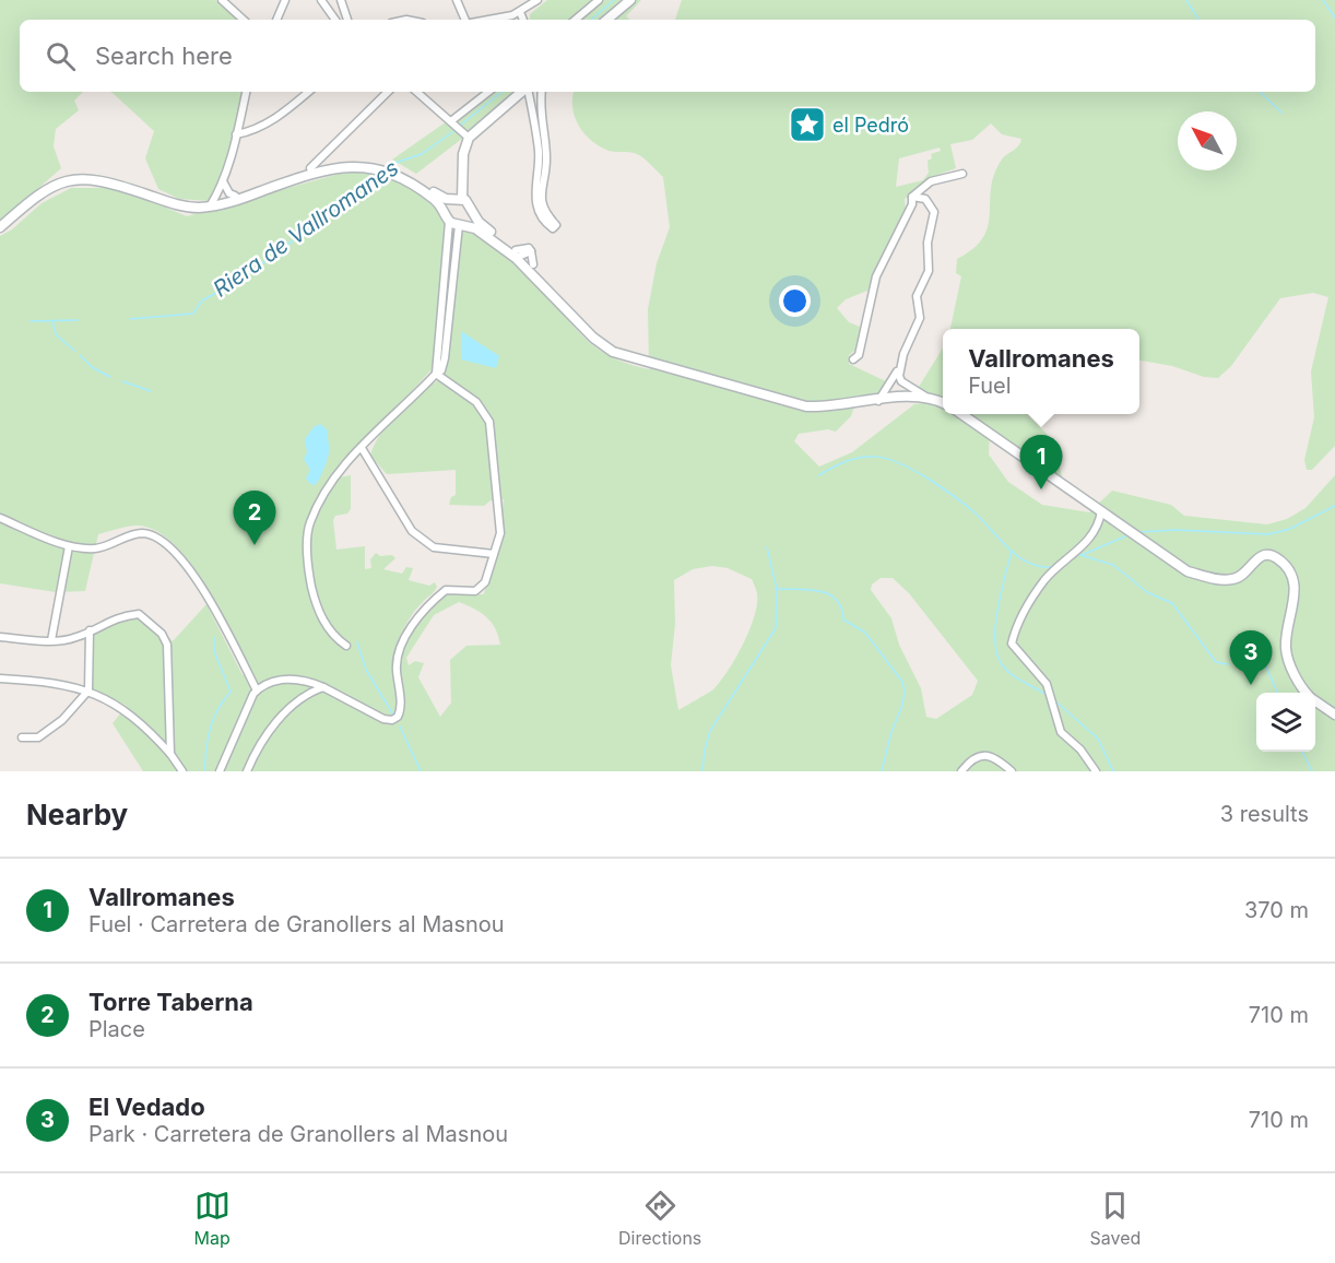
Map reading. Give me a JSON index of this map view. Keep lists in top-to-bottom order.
{
  "water": ["Riera de Vallromanes"],
  "places": {
    "place": ["el Pedró"]
  },
  "north": "top left",
  "page": {
    "search": "Search here",
    "popup": ["Vallromanes", "Fuel"],
    "pins": ["1", "2", "3"],
    "heading": ["Nearby", "3 results"],
    "list": [
      {
        "mark": "1",
        "name": "Vallromanes",
        "note": "Fuel · Carretera de Granollers al Masnou",
        "value": "370 m"
      },
      {
        "mark": "2",
        "name": "Torre Taberna",
        "note": "Place",
        "value": "710 m"
      },
      {
        "mark": "3",
        "name": "El Vedado",
        "note": "Park · Carretera de Granollers al Masnou",
        "value": "710 m"
      }
    ],
    "nav": ["Map", "Directions", "Saved"]
  }
}
